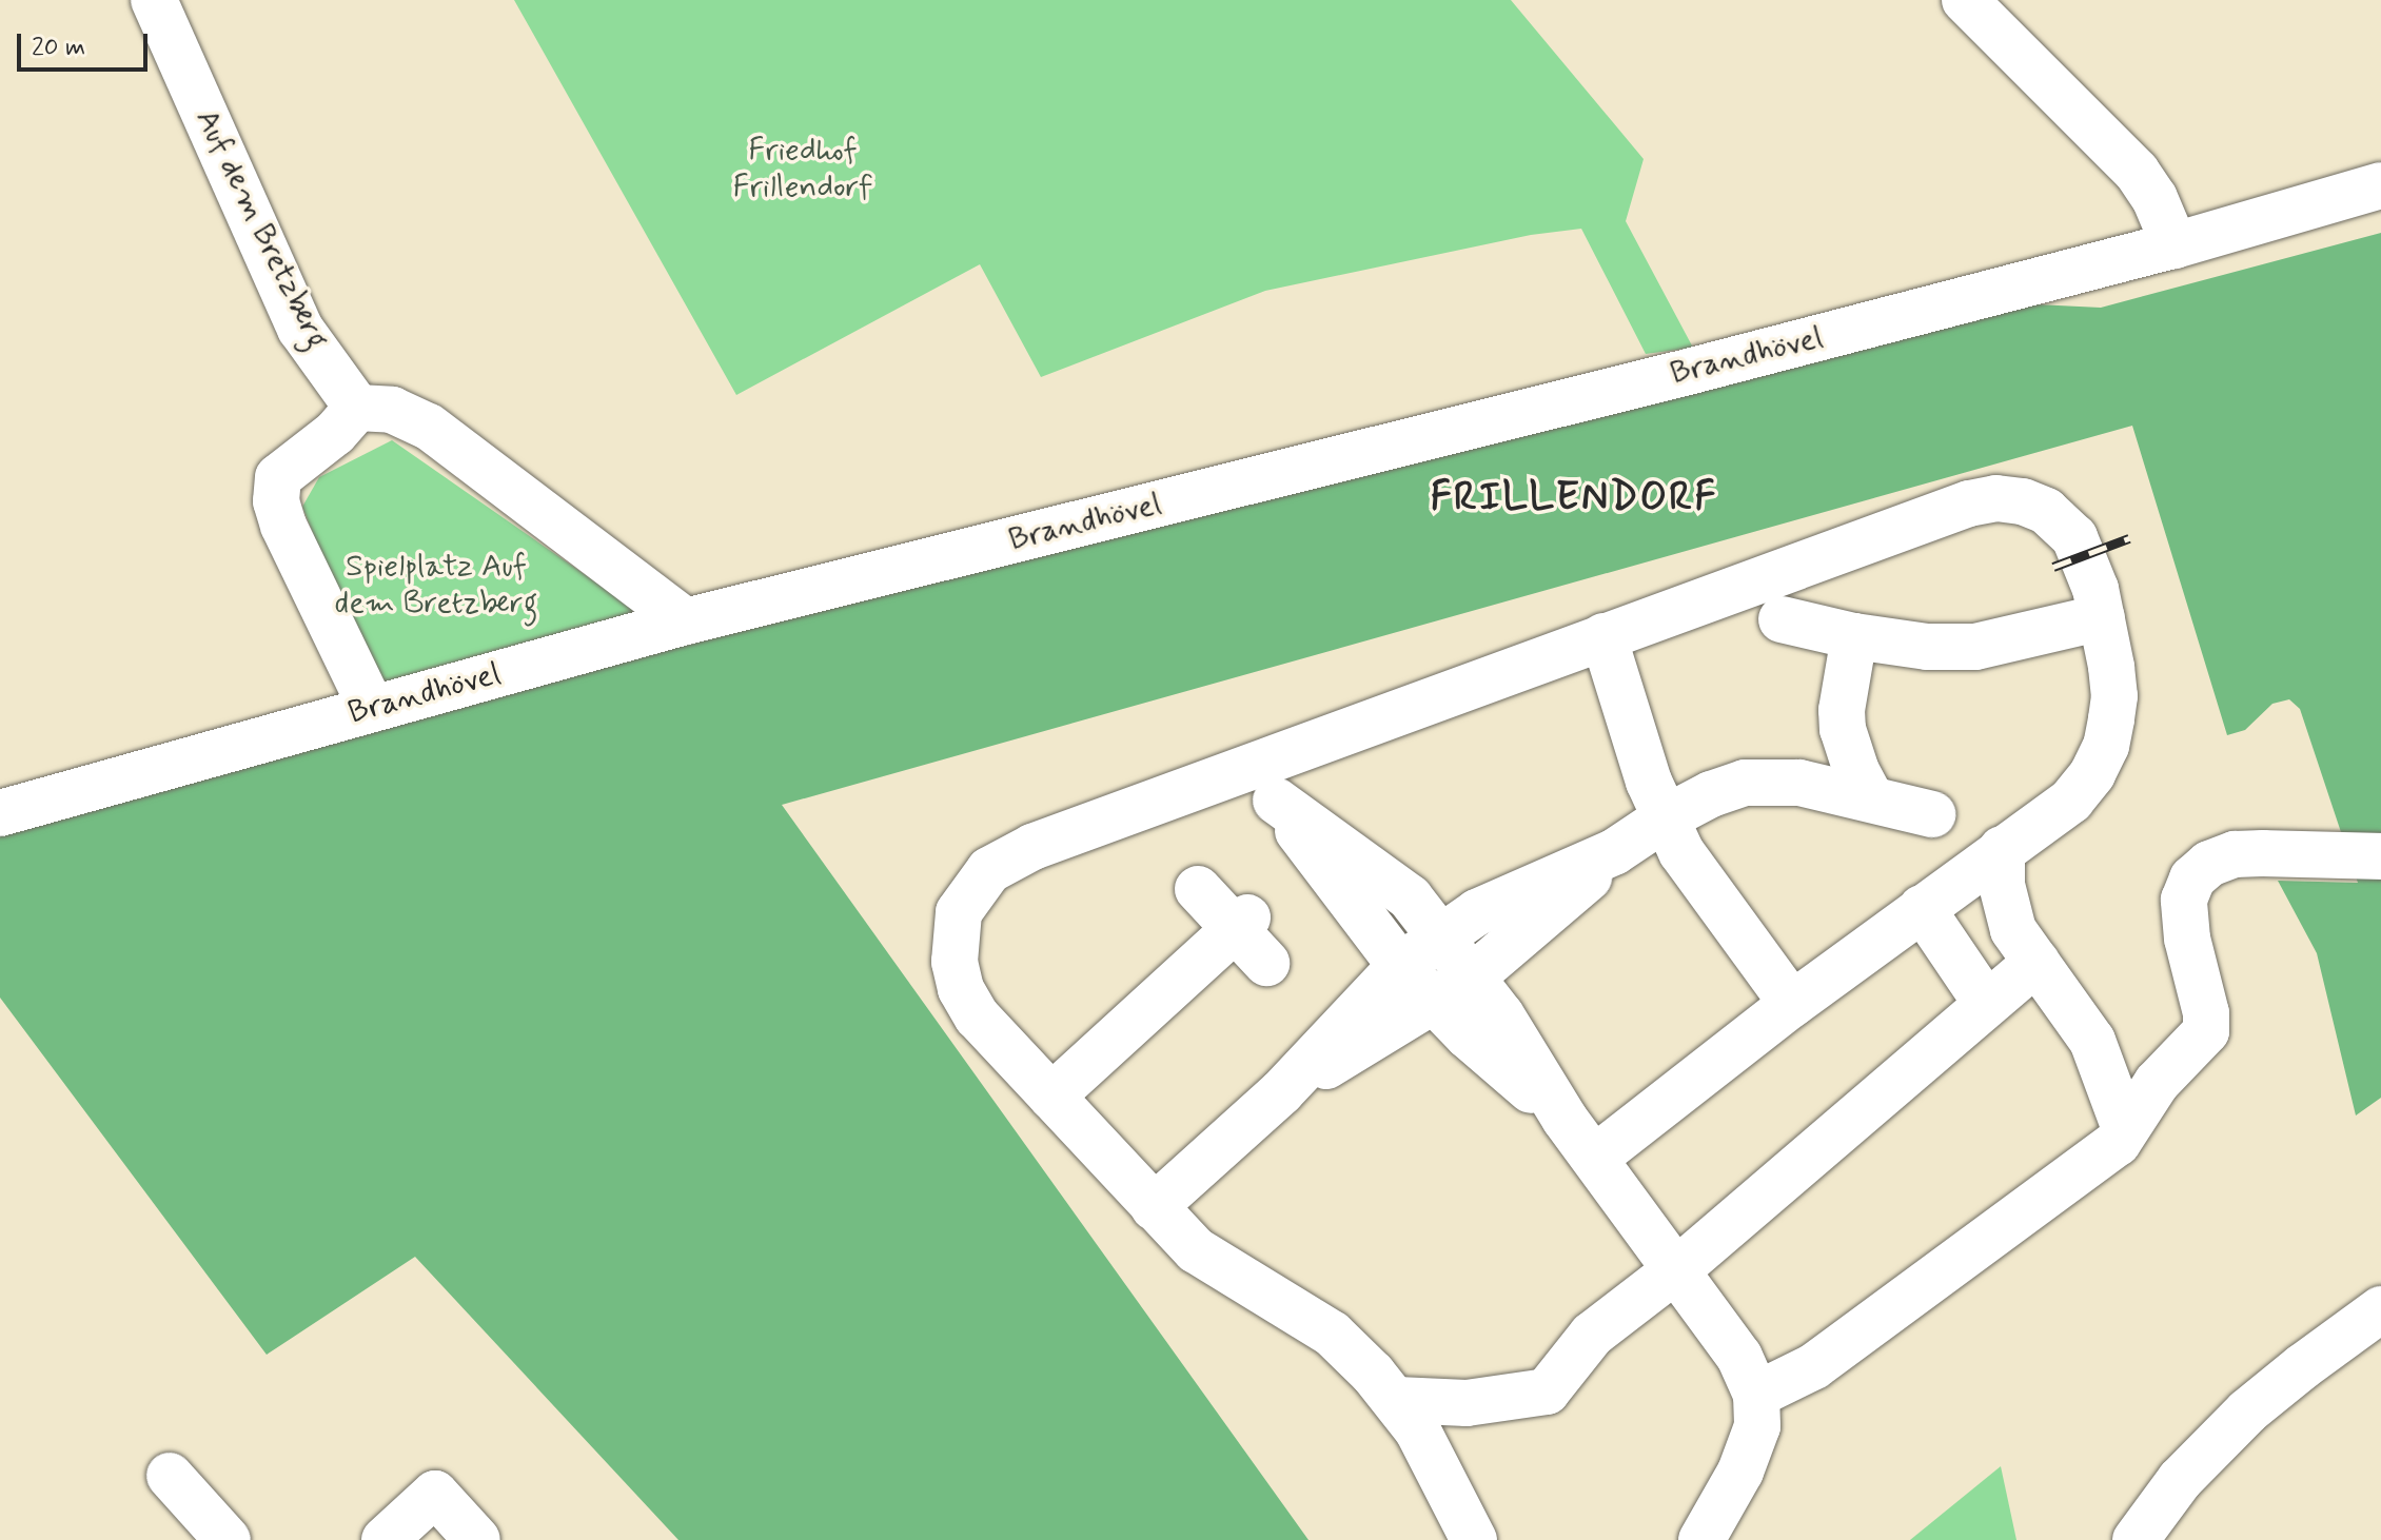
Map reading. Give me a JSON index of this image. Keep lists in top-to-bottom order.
{
  "streets": {
    "street": ["Auf dem Bretzberg", "Brandhövel"]
  },
  "districts": ["FRILLENDORF"],
  "parks": ["Friedhof Frillendorf", "Spielplatz Auf dem Bretzberg"],
  "scale_bar": "20 m"
}
